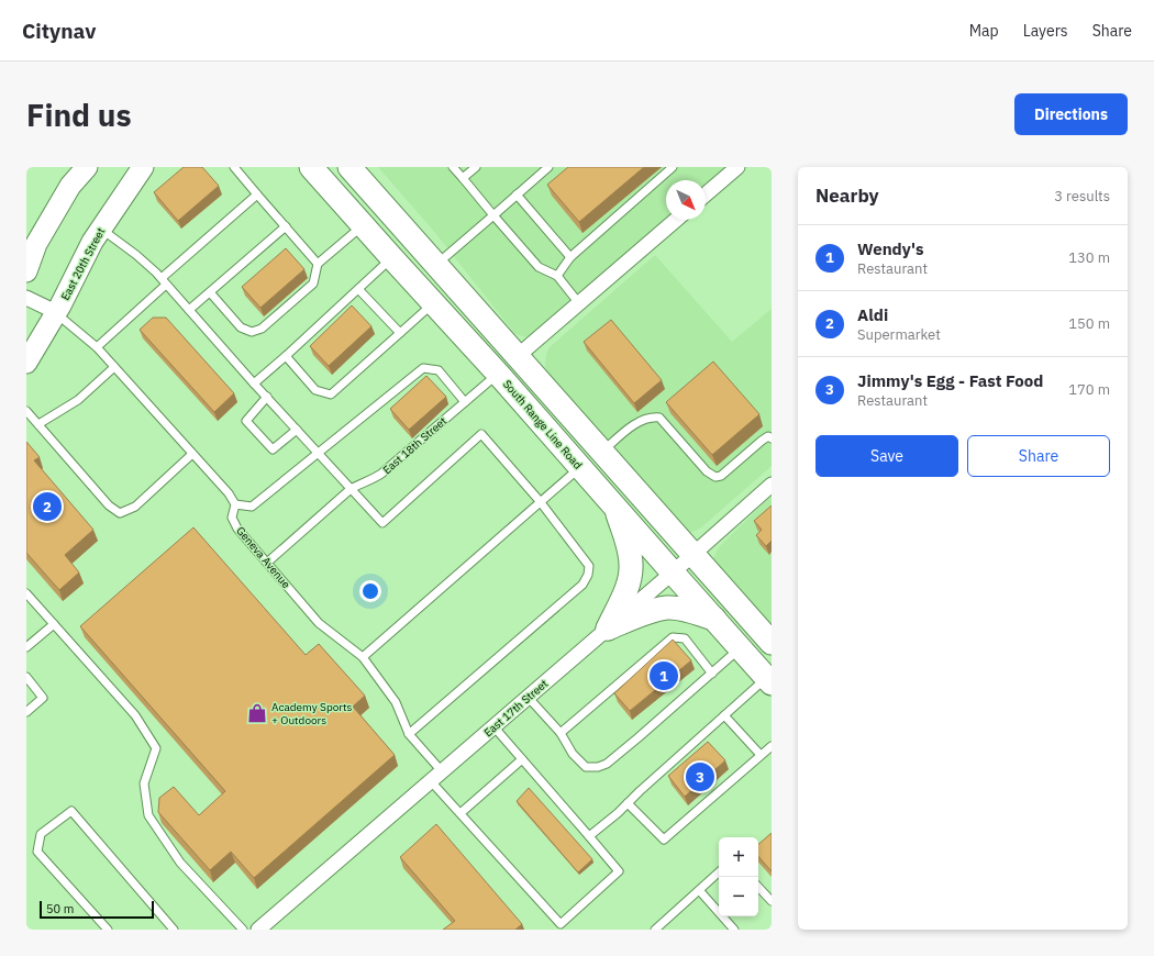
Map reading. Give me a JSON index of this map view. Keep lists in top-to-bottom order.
{
  "streets": {
    "main road": ["East 20th Street", "South Range Line Road"],
    "street": ["East 17th Street"],
    "lane": ["East 18th Street", "Geneva Avenue"]
  },
  "crossings": [
    ["South Range Line Road", "East 18th Street"],
    ["South Range Line Road", "East 17th Street"],
    ["East 18th Street", "Geneva Avenue"],
    ["Geneva Avenue", "East 17th Street"]
  ],
  "places": {
    "shop": ["Academy Sports + Outdoors"]
  },
  "scale_bar": "50 m",
  "north": "bottom right",
  "page": {
    "header": "Citynav",
    "nav": ["Map", "Layers", "Share"],
    "buttons": [
      "Directions",
      ["Save", "Share"]
    ],
    "title": "Find us",
    "heading": ["Nearby", "3 results"],
    "list": [
      {
        "mark": "1",
        "name": "Wendy's",
        "note": "Restaurant",
        "value": "130 m"
      },
      {
        "mark": "2",
        "name": "Aldi",
        "note": "Supermarket",
        "value": "150 m"
      },
      {
        "mark": "3",
        "name": "Jimmy's Egg - Fast Food",
        "note": "Restaurant",
        "value": "170 m"
      }
    ],
    "pins": ["2", "1", "3"],
    "map_buttons": ["+", "−"],
    "scale": "50 m"
  }
}
